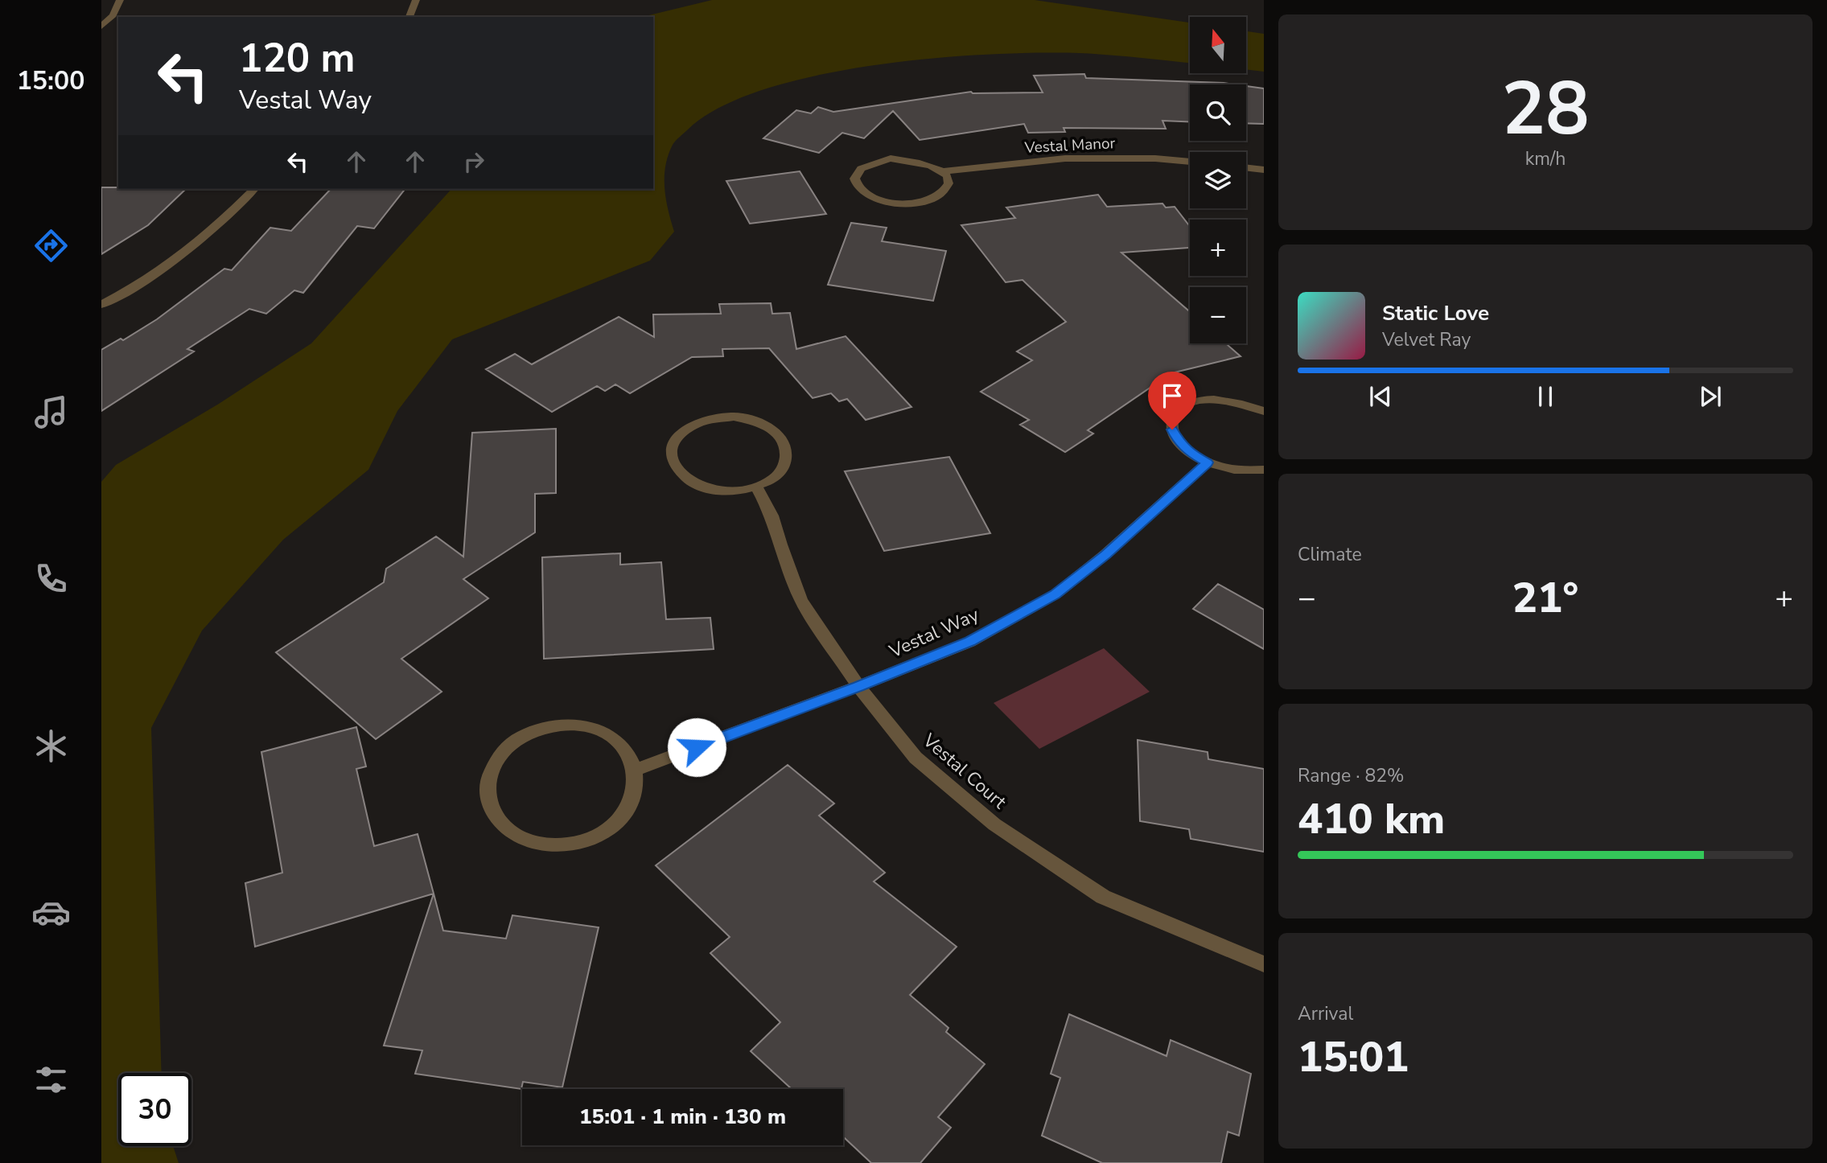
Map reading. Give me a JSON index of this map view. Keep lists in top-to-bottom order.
{
  "streets": {
    "street": ["Vestal Manor", "Vestal Way", "Vestal Court"]
  },
  "crossings": [
    ["Vestal Way", "Vestal Court"]
  ],
  "north": "top",
  "page": {
    "tabs": "15:00",
    "tile": [
      ["28", "km/h"],
      "Climate",
      ["Range · 82%", "410 km"],
      ["Arrival", "15:01"]
    ],
    "map_buttons": ["+", "−"],
    "turn": ["120 m", "Vestal Way"],
    "song": ["Static Love", "Velvet Ray"],
    "heat": ["−", "21°", "+"],
    "limit": "30",
    "trip": "15:01 · 1 min · 130 m"
  }
}
